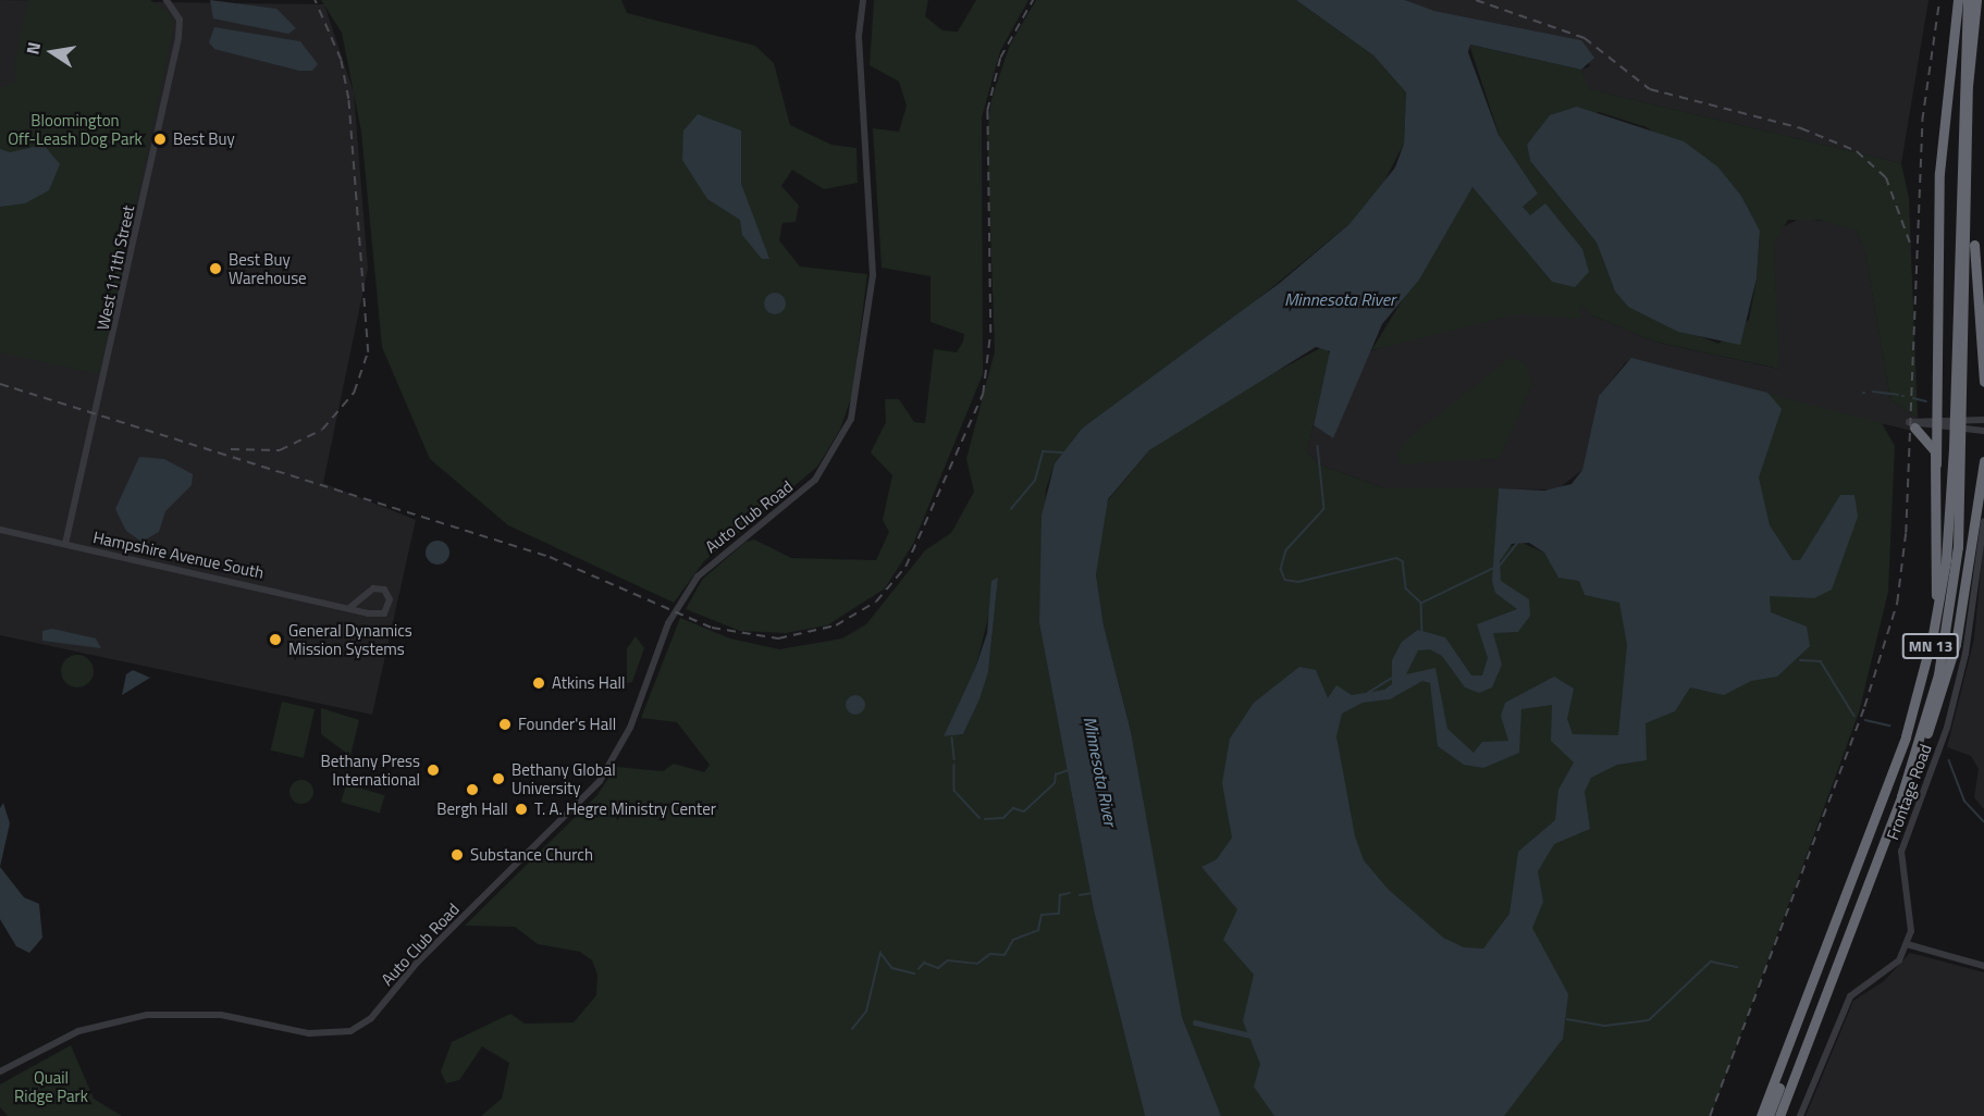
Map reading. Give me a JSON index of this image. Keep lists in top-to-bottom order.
{
  "streets": {
    "highway": ["MN 13"],
    "street": [
      "West 111th Street",
      "Auto Club Road",
      "Hampshire Avenue South",
      "Frontage Road"
    ]
  },
  "crossings": [
    ["West 111th Street", "Hampshire Avenue South"]
  ],
  "water": ["Minnesota River"],
  "parks": ["Bloomington Off-Leash Dog Park", "Quail Ridge Park"],
  "places": [
    "Best Buy",
    "Best Buy Warehouse",
    "General Dynamics Mission Systems",
    "Atkins Hall",
    "Founder's Hall",
    "Bethany Press International",
    "Bethany Global University",
    "Bergh Hall",
    "T. A. Hegre Ministry Center",
    "Substance Church"
  ],
  "north": "left"
}
